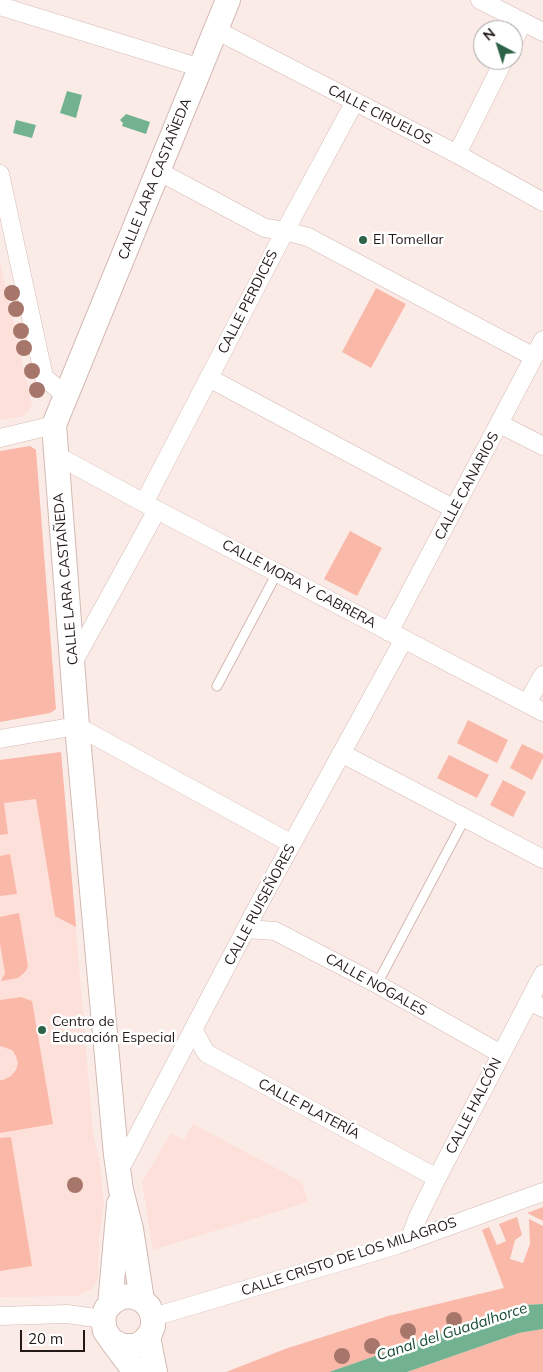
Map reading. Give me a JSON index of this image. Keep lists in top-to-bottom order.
{
  "streets": {
    "street": [
      "CALLE CIRUELOS",
      "CALLE LARA CASTAÑEDA",
      "CALLE PERDICES",
      "CALLE CANARIOS",
      "CALLE MORA Y CABRERA",
      "CALLE RUISEÑORES",
      "CALLE NOGALES",
      "CALLE HALCÓN",
      "CALLE PLATERÍA",
      "CALLE CRISTO DE LOS MILAGROS"
    ]
  },
  "crossings": [
    ["CALLE CIRUELOS", "CALLE LARA CASTAÑEDA"],
    ["CALLE CIRUELOS", "CALLE PERDICES"],
    ["CALLE LARA CASTAÑEDA", "CALLE PERDICES"],
    ["CALLE LARA CASTAÑEDA", "CALLE MORA Y CABRERA"],
    ["CALLE LARA CASTAÑEDA", "CALLE RUISEÑORES"],
    ["CALLE LARA CASTAÑEDA", "CALLE CRISTO DE LOS MILAGROS"],
    ["CALLE PERDICES", "CALLE MORA Y CABRERA"],
    ["CALLE CANARIOS", "CALLE MORA Y CABRERA"],
    ["CALLE CANARIOS", "CALLE RUISEÑORES"],
    ["CALLE MORA Y CABRERA", "CALLE RUISEÑORES"],
    ["CALLE RUISEÑORES", "CALLE NOGALES"],
    ["CALLE RUISEÑORES", "CALLE PLATERÍA"],
    ["CALLE NOGALES", "CALLE HALCÓN"],
    ["CALLE HALCÓN", "CALLE PLATERÍA"],
    ["CALLE HALCÓN", "CALLE CRISTO DE LOS MILAGROS"]
  ],
  "water": ["Canal del Guadalhorce"],
  "places": ["El Tomellar", "Centro de Educación Especial"],
  "scale_bar": "20 m",
  "north": "top left"
}
